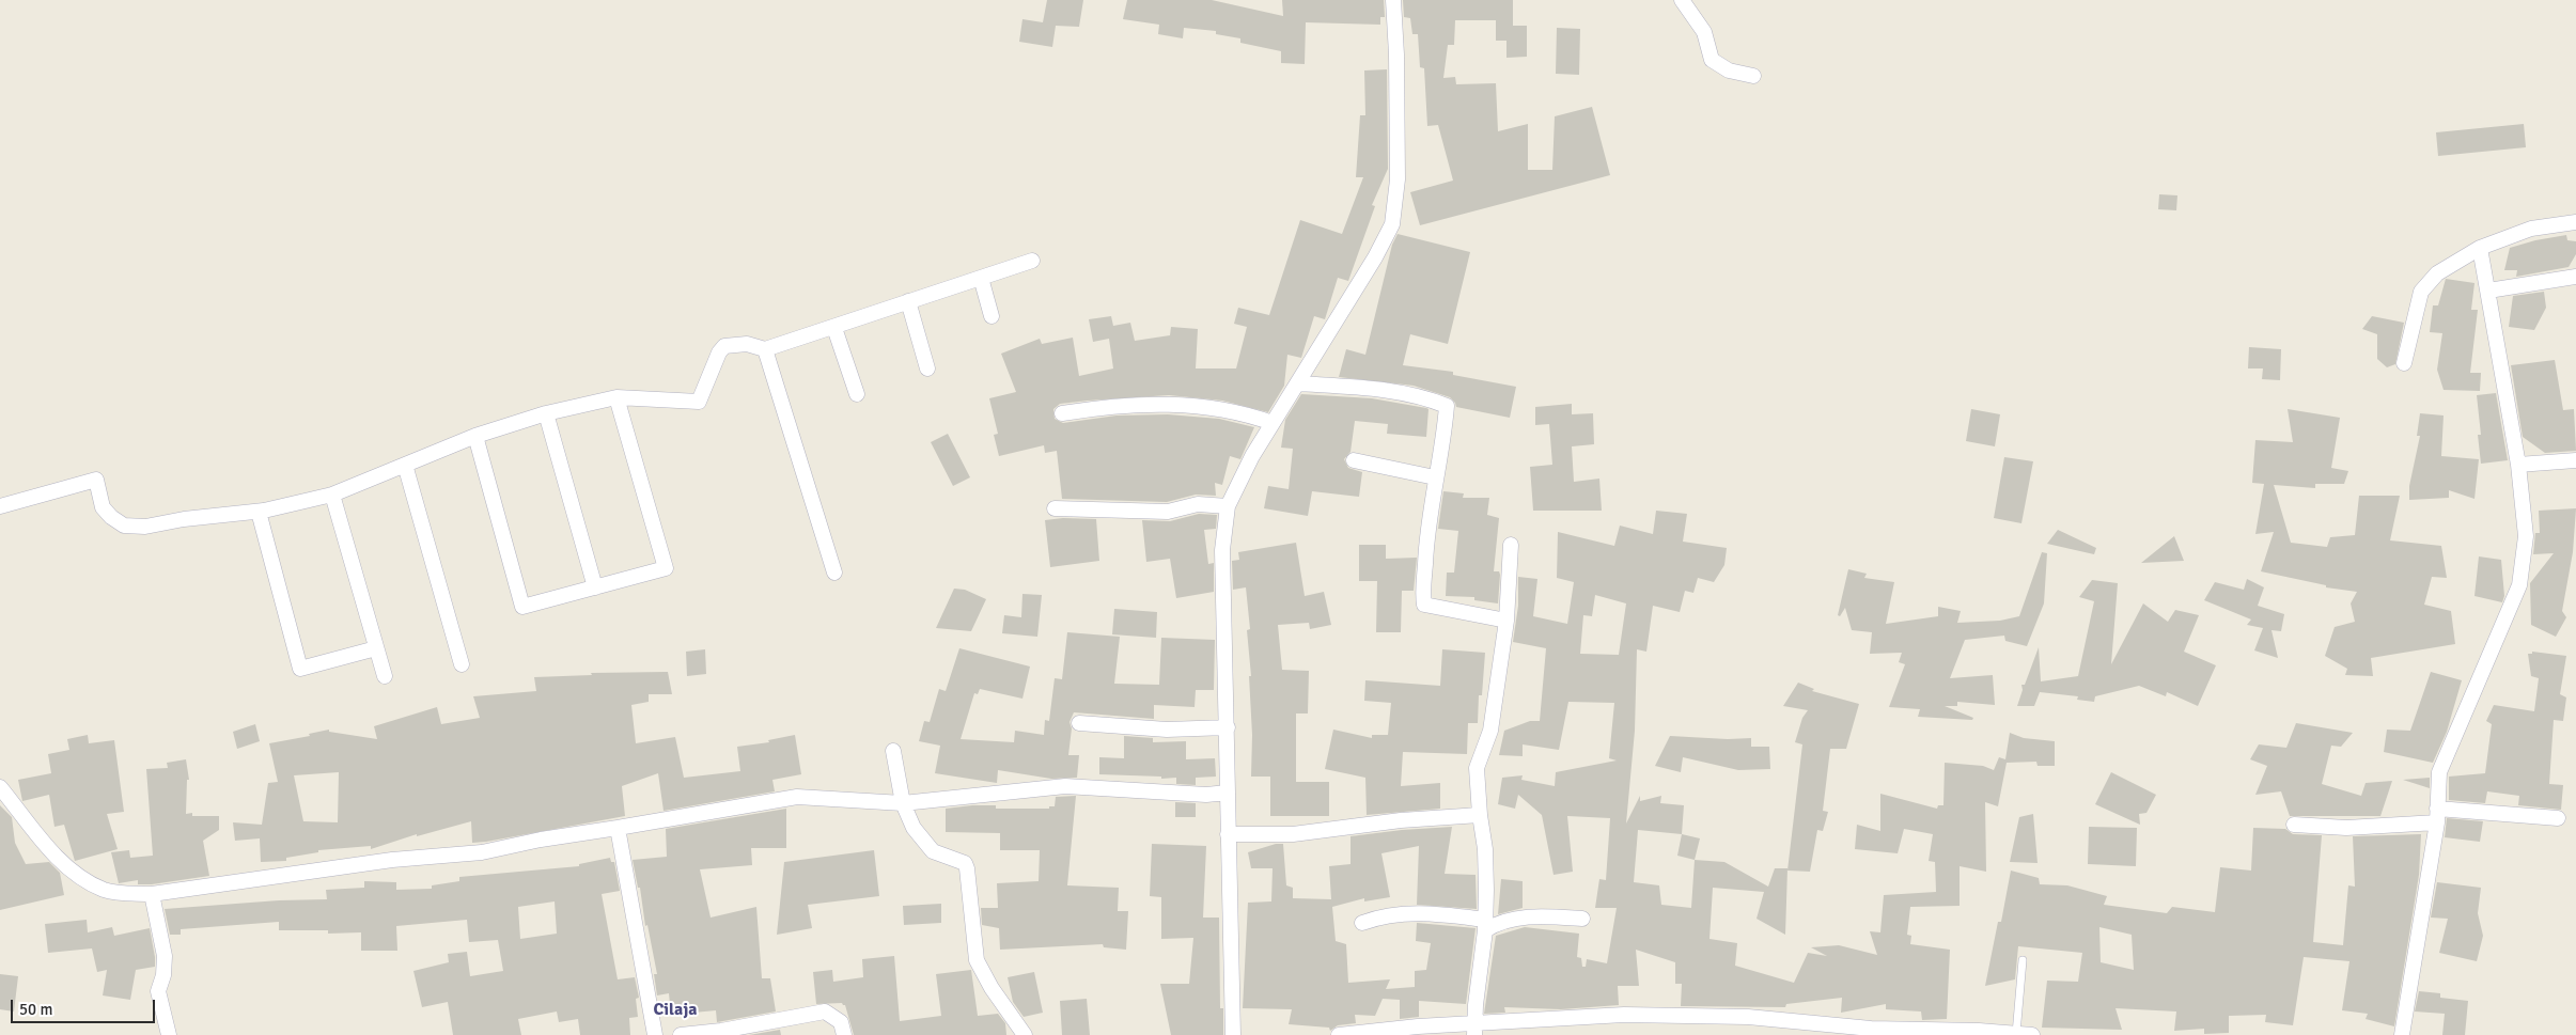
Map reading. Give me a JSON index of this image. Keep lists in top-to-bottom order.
{
  "districts": ["Cilaja"],
  "scale_bar": "50 m"
}
